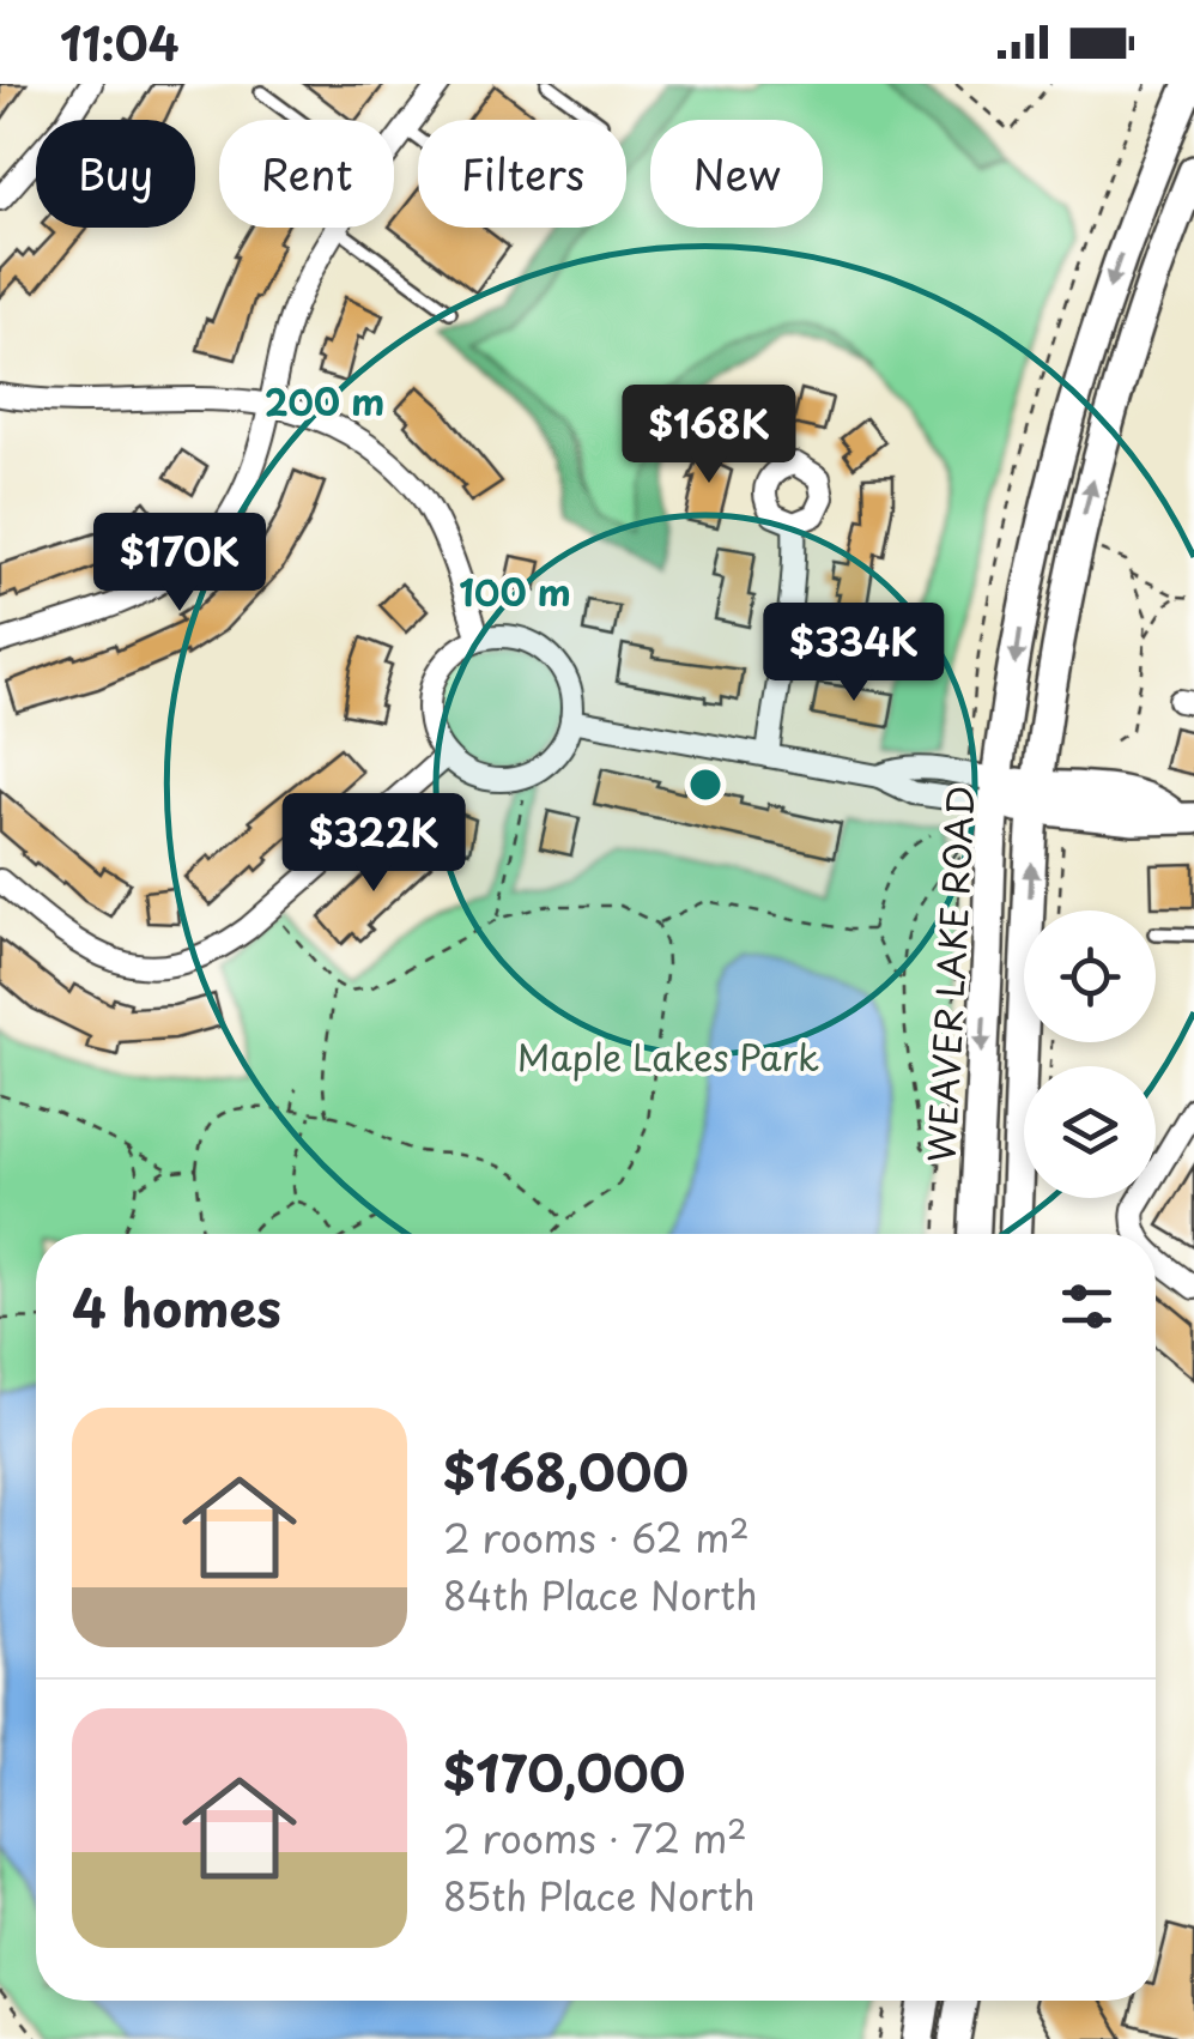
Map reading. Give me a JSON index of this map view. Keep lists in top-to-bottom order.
{
  "streets": {
    "main road": ["WEAVER LAKE ROAD"]
  },
  "parks": ["Maple Lakes Park"],
  "page": {
    "status": "11:04",
    "chip": [
      "Buy",
      "Rent",
      "Filters",
      "New"
    ],
    "price": [
      "$168K",
      "$170K",
      "$334K",
      "$322K"
    ],
    "heading": "4 homes",
    "list": [
      {
        "name": "$168,000",
        "note": "2 rooms · 62 m² · 84th Place North"
      },
      {
        "name": "$170,000",
        "note": "2 rooms · 72 m² · 85th Place North"
      }
    ]
  },
  "rings": ["200 m", "100 m"]
}
